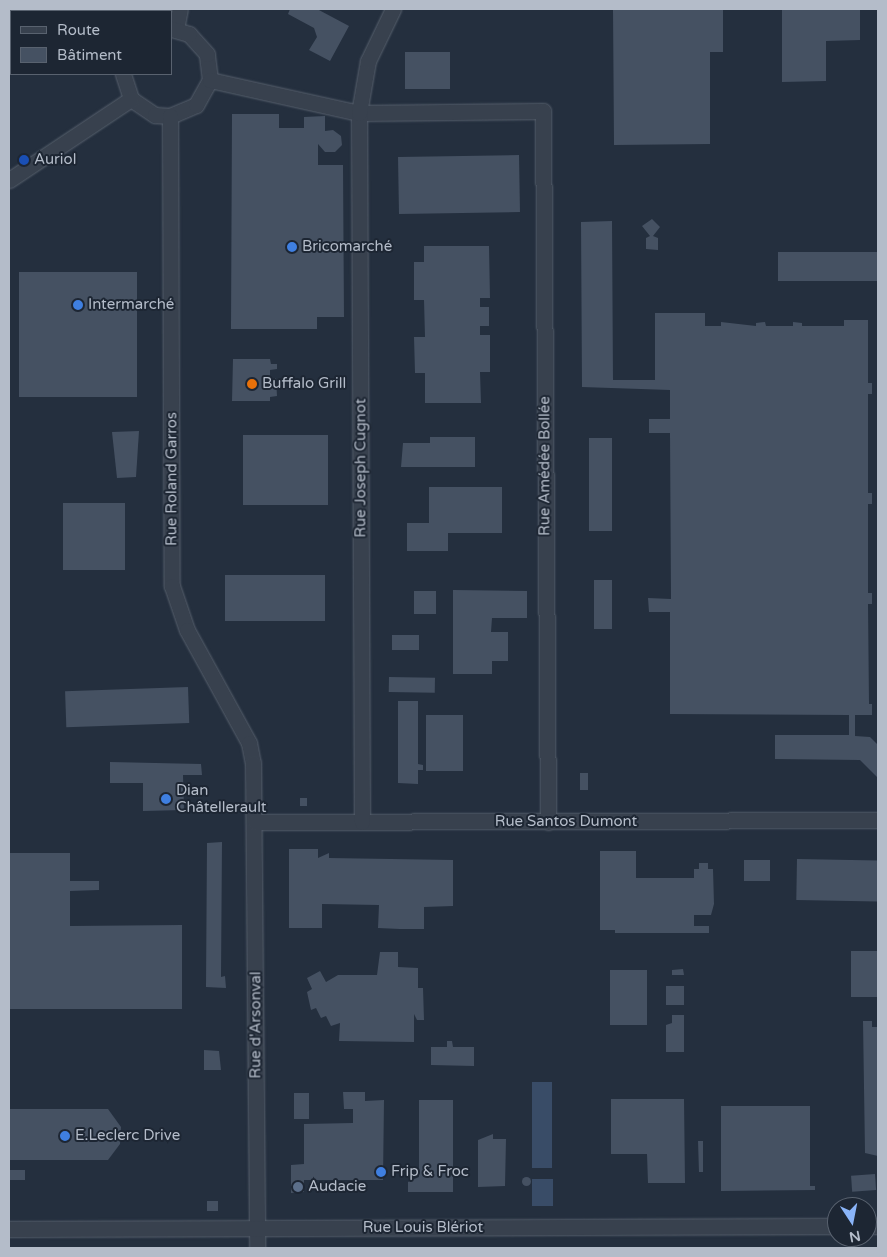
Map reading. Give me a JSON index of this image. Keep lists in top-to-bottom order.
{
  "streets": {
    "street": [
      "Rue Amédée Bollée",
      "Rue Joseph Cugnot",
      "Rue Roland Garros",
      "Rue Santos Dumont",
      "Rue d'Arsonval",
      "Rue Louis Blériot"
    ]
  },
  "crossings": [
    ["Rue Amédée Bollée", "Rue Joseph Cugnot"],
    ["Rue Amédée Bollée", "Rue Santos Dumont"],
    ["Rue Joseph Cugnot", "Rue Santos Dumont"],
    ["Rue Roland Garros", "Rue Santos Dumont"],
    ["Rue Roland Garros", "Rue d'Arsonval"],
    ["Rue Santos Dumont", "Rue d'Arsonval"],
    ["Rue d'Arsonval", "Rue Louis Blériot"]
  ],
  "places": [
    "Auriol",
    "Bricomarché",
    "Intermarché",
    "Buffalo Grill",
    "Dian Châtellerault",
    "E.Leclerc Drive",
    "Frip & Froc",
    "Audacie"
  ],
  "legend": ["Route", "Bâtiment"],
  "north": "bottom"
}
